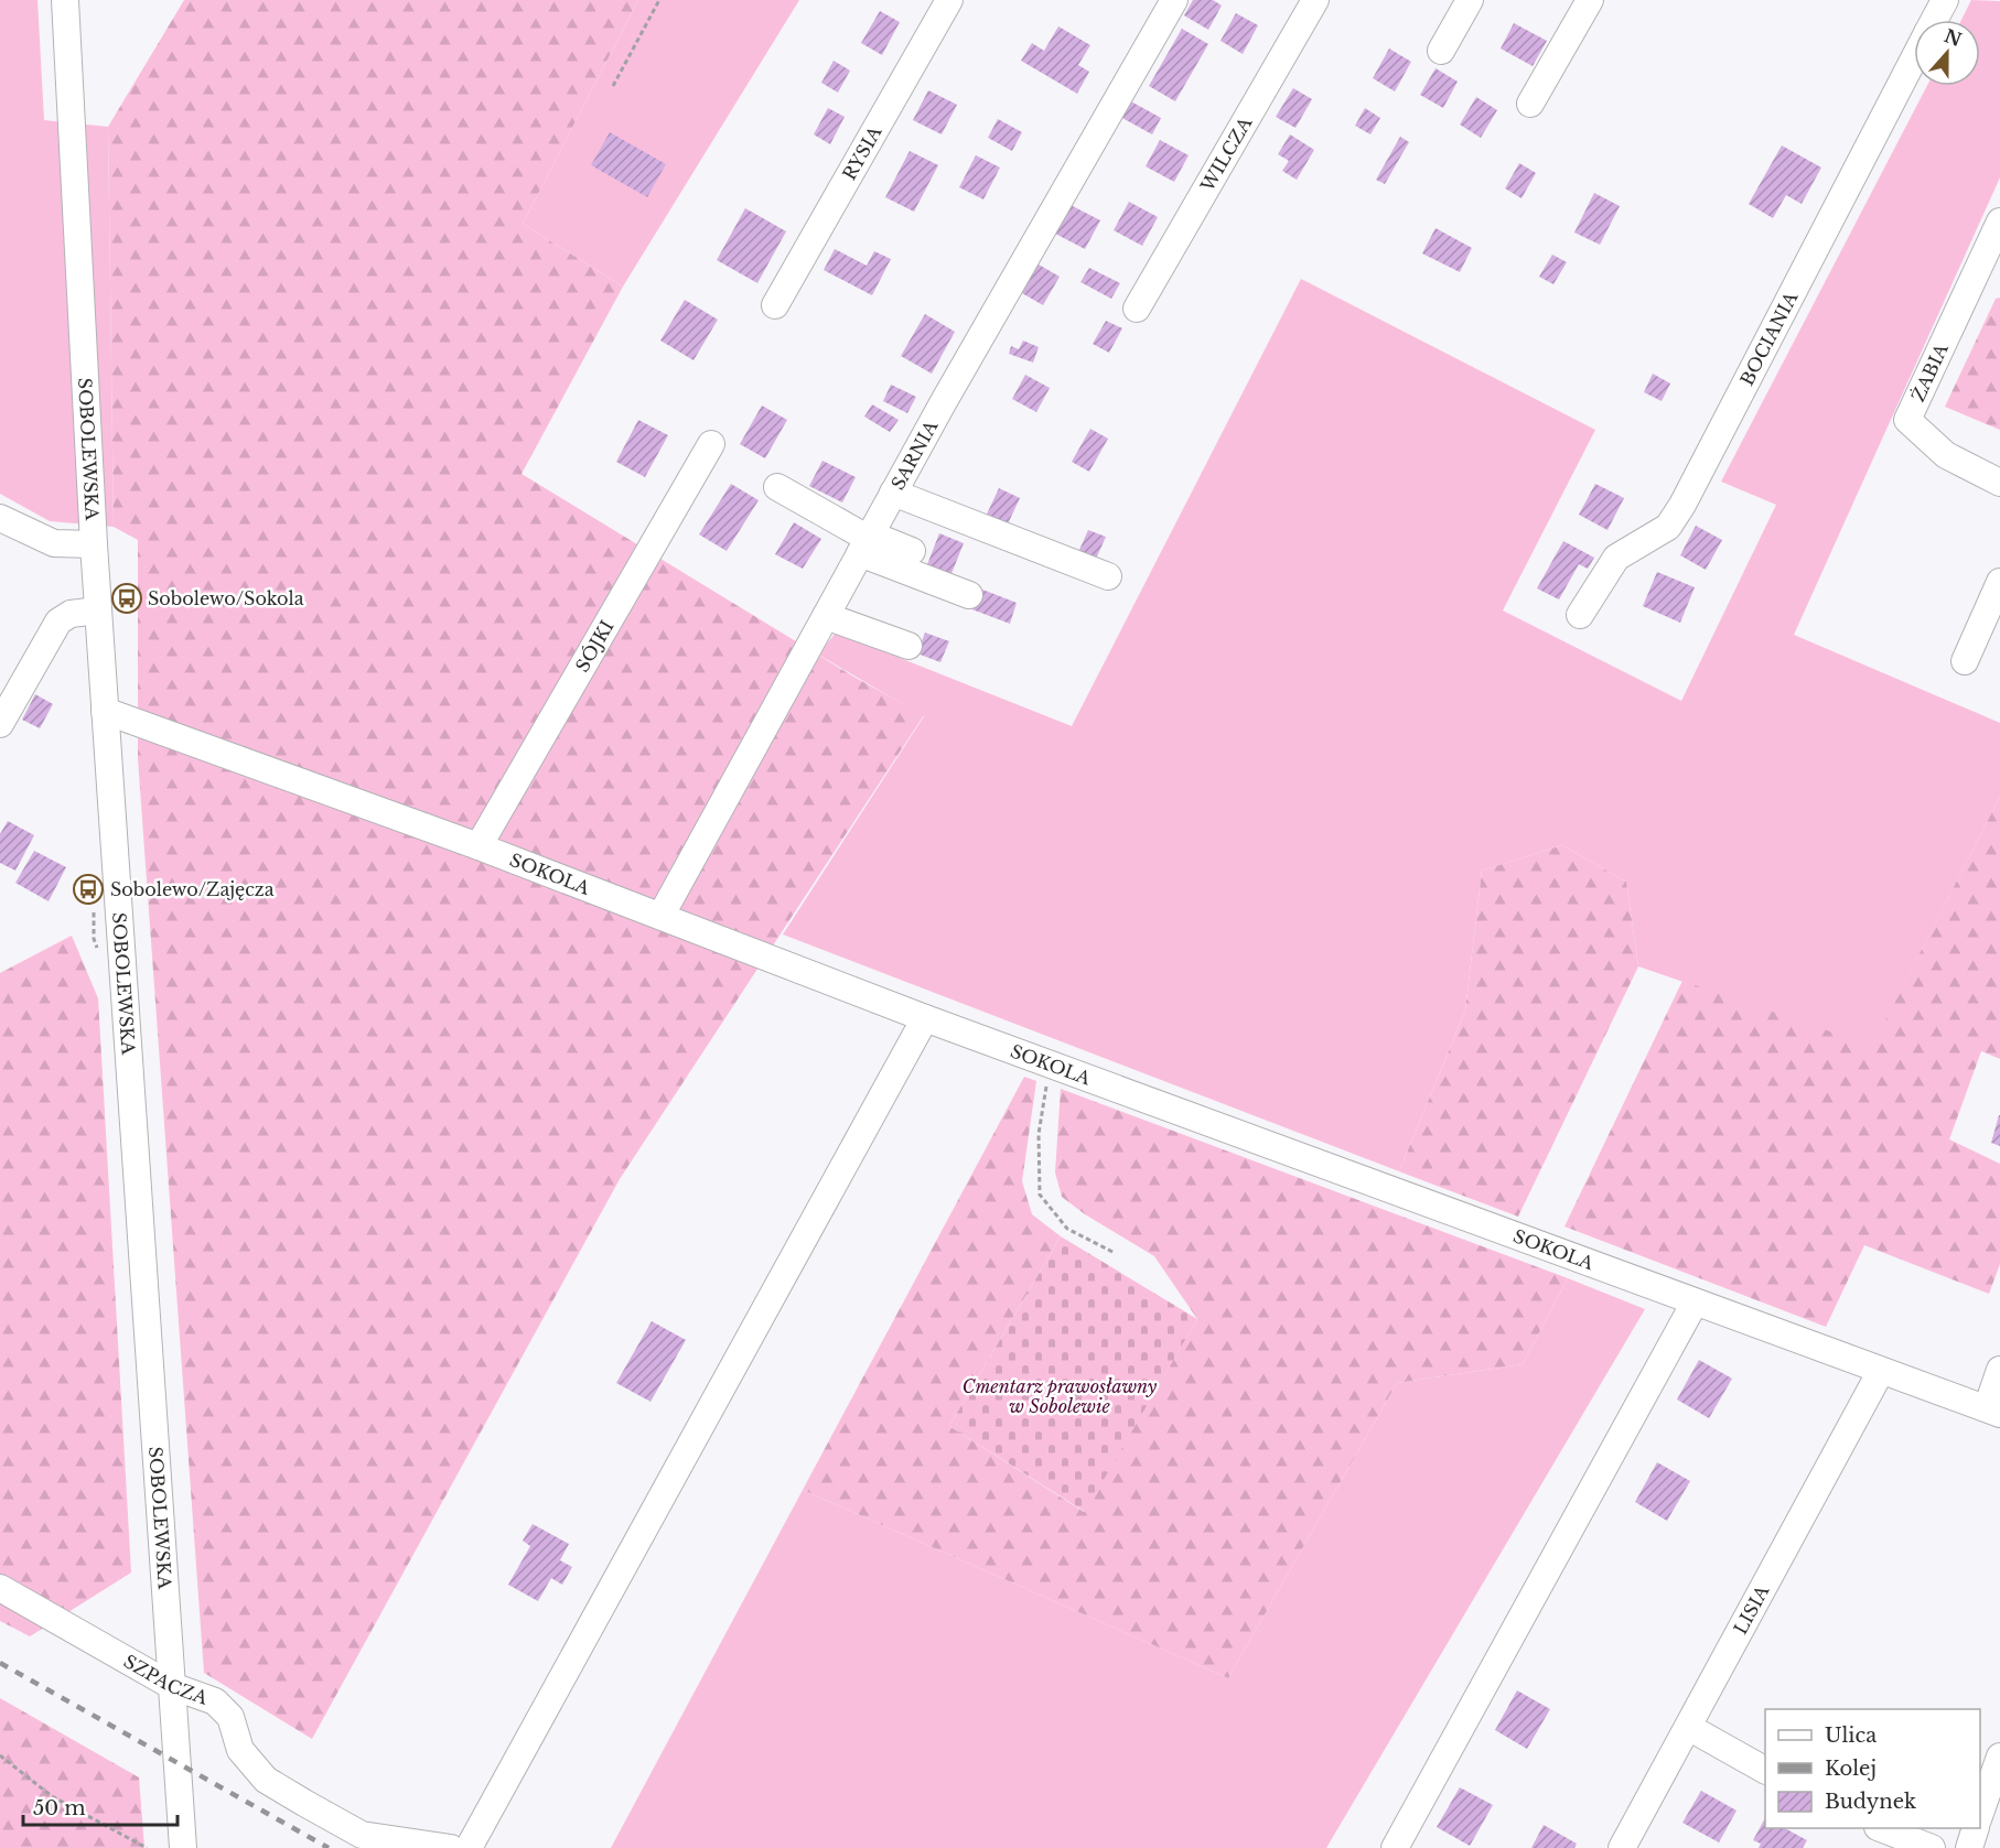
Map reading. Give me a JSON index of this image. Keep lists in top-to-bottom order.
{
  "streets": {
    "street": [
      "RYSIA",
      "WILCZA",
      "BOCIANIA",
      "ŻABIA",
      "SOBOLEWSKA",
      "SARNIA",
      "SÓJKI",
      "SOKOLA",
      "LISIA",
      "SZPACZA"
    ]
  },
  "crossings": [
    ["SOBOLEWSKA", "SOKOLA"],
    ["SOBOLEWSKA", "SZPACZA"],
    ["SARNIA", "SOKOLA"],
    ["SÓJKI", "SOKOLA"],
    ["SOKOLA", "LISIA"]
  ],
  "parks": ["Cmentarz prawosławny w Sobolewie"],
  "places": {
    "bus stop": ["Sobolewo/Sokola", "Sobolewo/Zajęcza"]
  },
  "legend": ["Ulica", "Kolej", "Budynek"],
  "scale_bar": "50 m",
  "north": "top"
}
